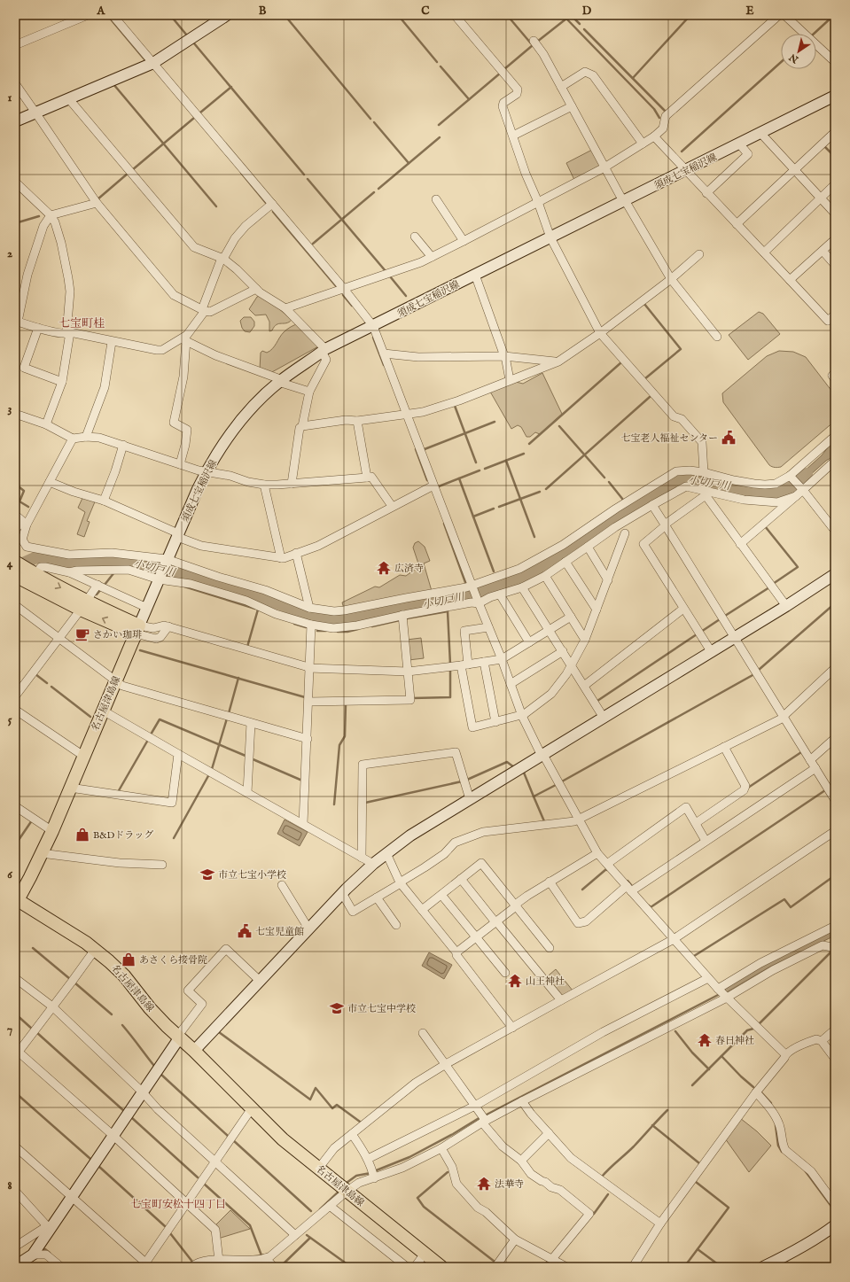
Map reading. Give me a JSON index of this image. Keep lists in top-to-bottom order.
{
  "streets": {
    "main road": ["名古屋津島線"],
    "street": ["須成七宝稲沢線"]
  },
  "crossings": [
    ["須成七宝稲沢線", "名古屋津島線"]
  ],
  "districts": ["七宝町桂", "七宝町安松十四丁目"],
  "water": ["小切戸川"],
  "places": {
    "public building": ["七宝老人福祉センター", "七宝児童館"],
    "temple": [
      "広済寺",
      "山王神社",
      "春日神社",
      "法華寺"
    ],
    "cafe": ["さかい珈琲"],
    "shop": ["B&Dドラッグ", "あさくら接骨院"],
    "school or university": ["市立七宝小学校", "市立七宝中学校"]
  },
  "north": "bottom left",
  "grid": {
    "columns": [
      "A",
      "B",
      "C",
      "D",
      "E"
    ],
    "rows": [
      "1",
      "2",
      "3",
      "4",
      "5",
      "6",
      "7",
      "8"
    ]
  }
}
